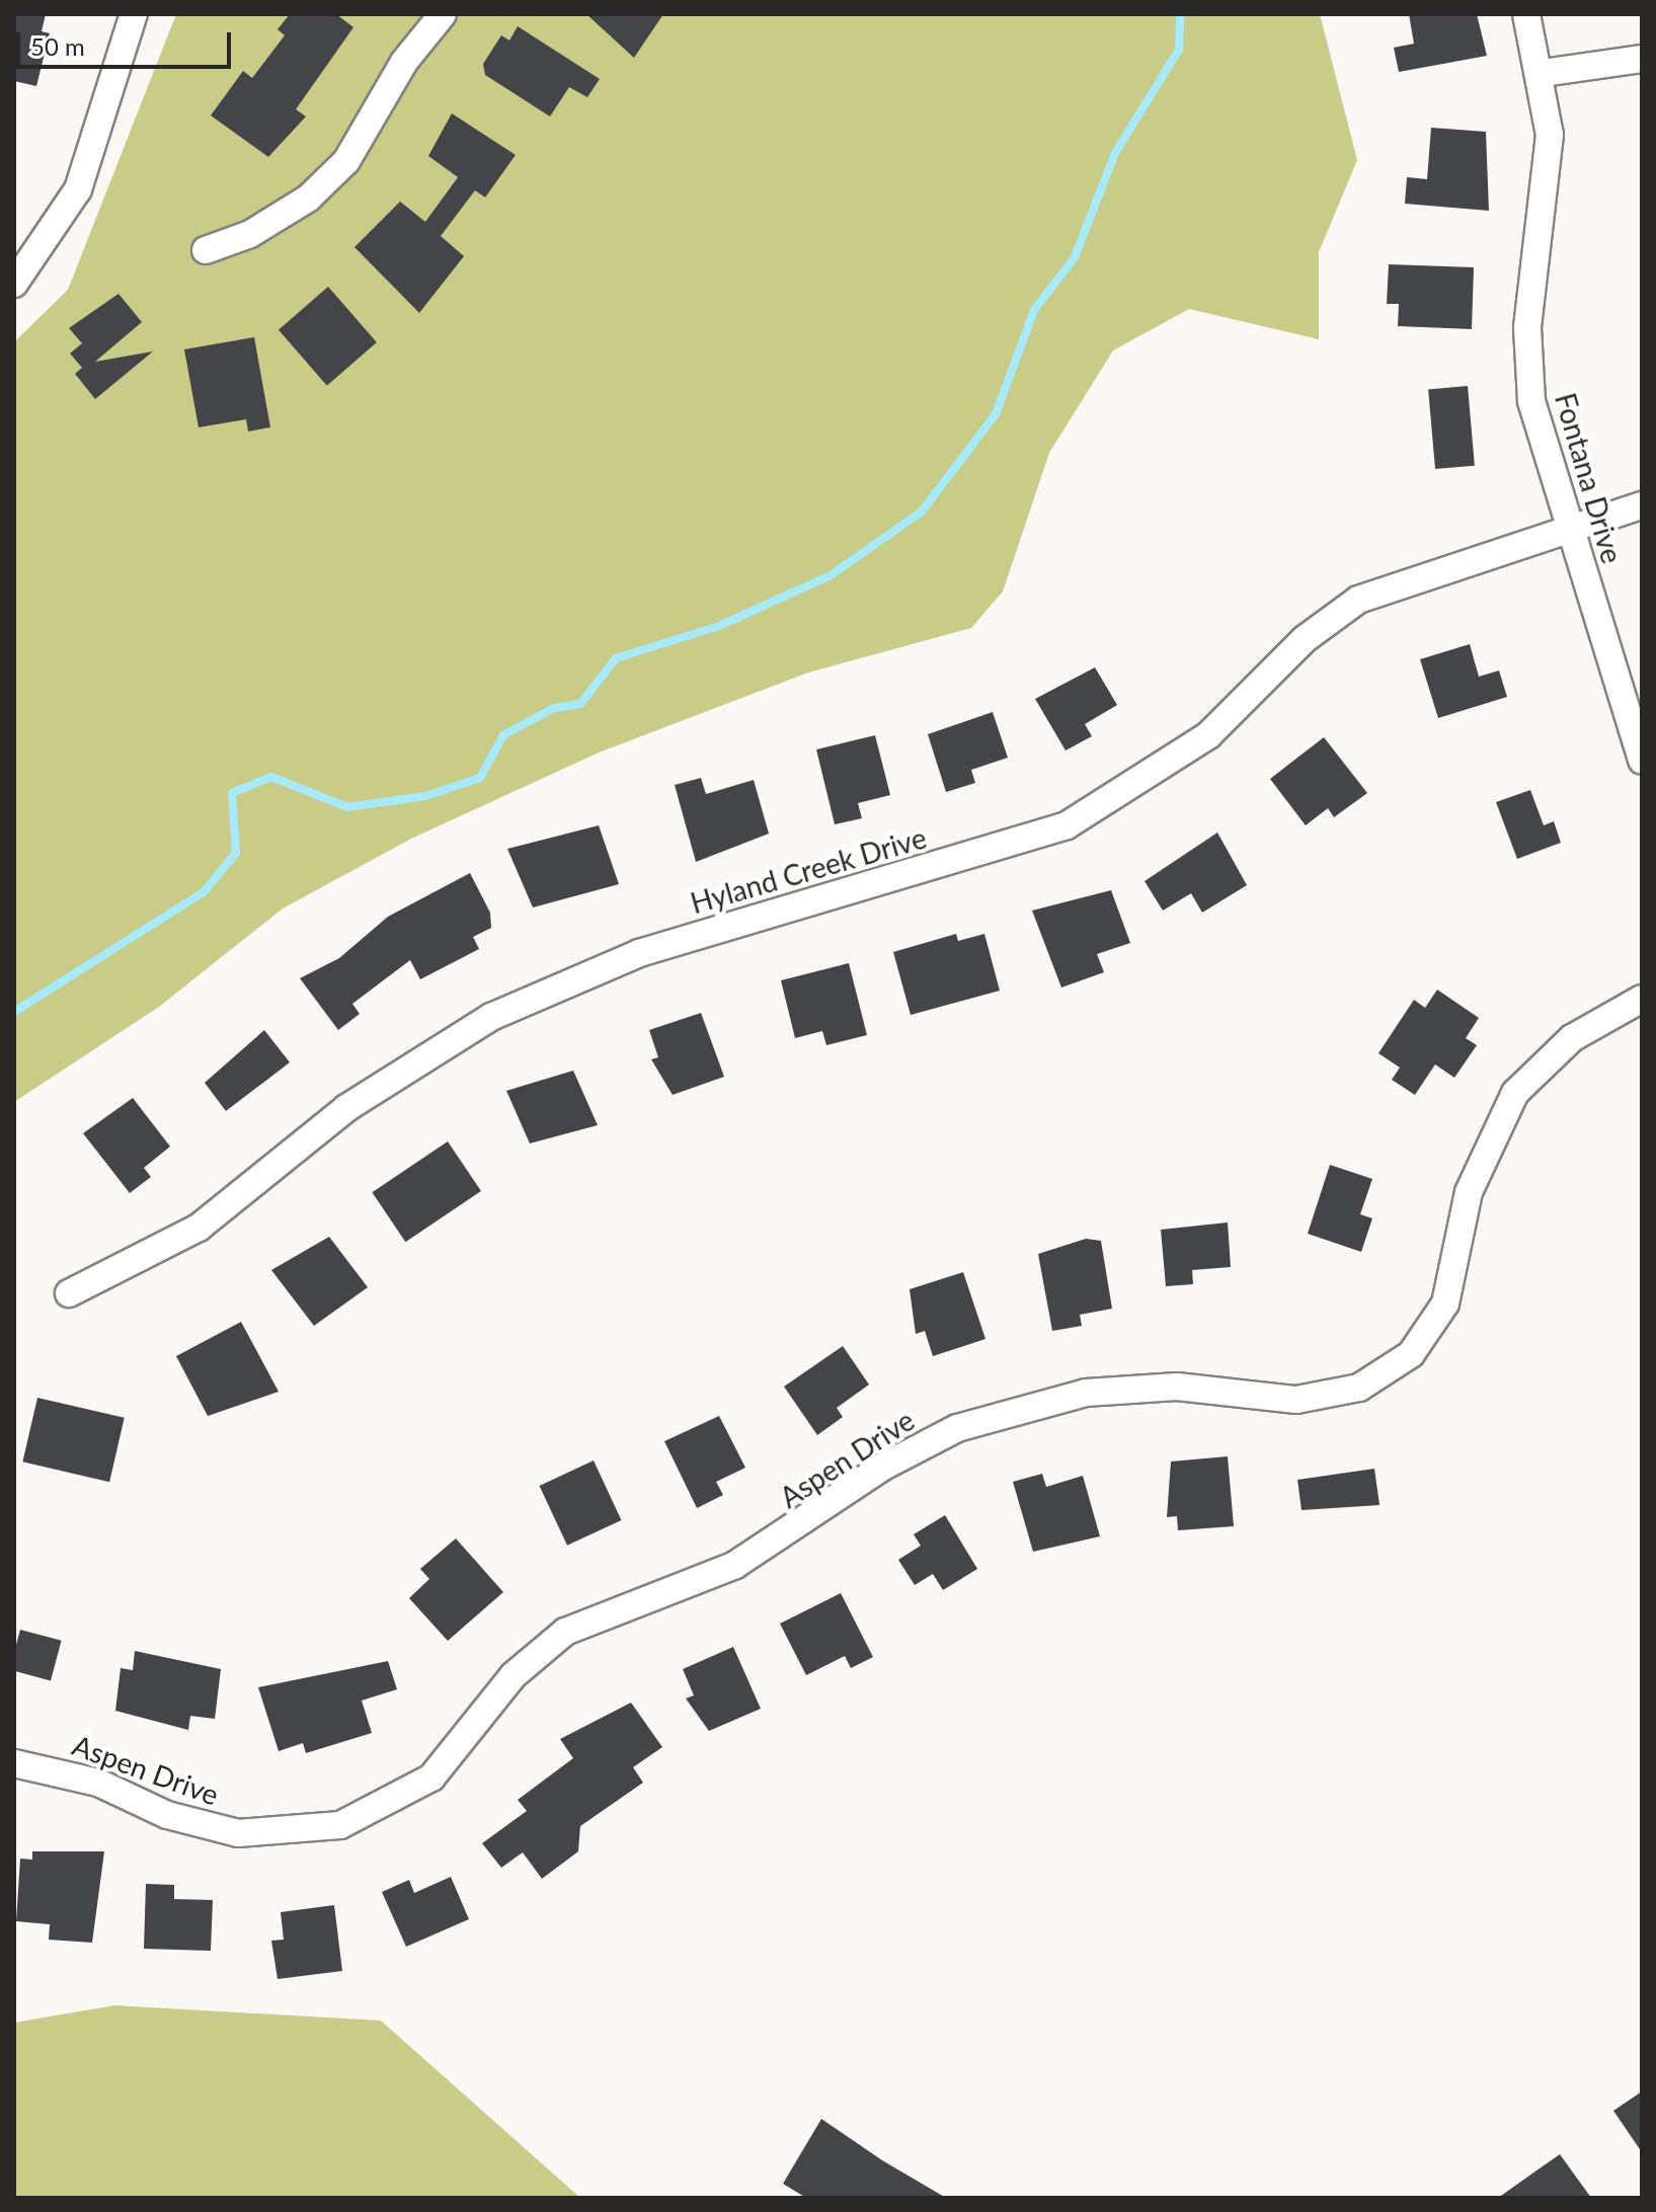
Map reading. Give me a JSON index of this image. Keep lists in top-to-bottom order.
{
  "streets": {
    "street": ["Fontana Drive", "Hyland Creek Drive", "Aspen Drive"]
  },
  "crossings": [
    ["Fontana Drive", "Hyland Creek Drive"]
  ],
  "scale_bar": "50 m"
}
